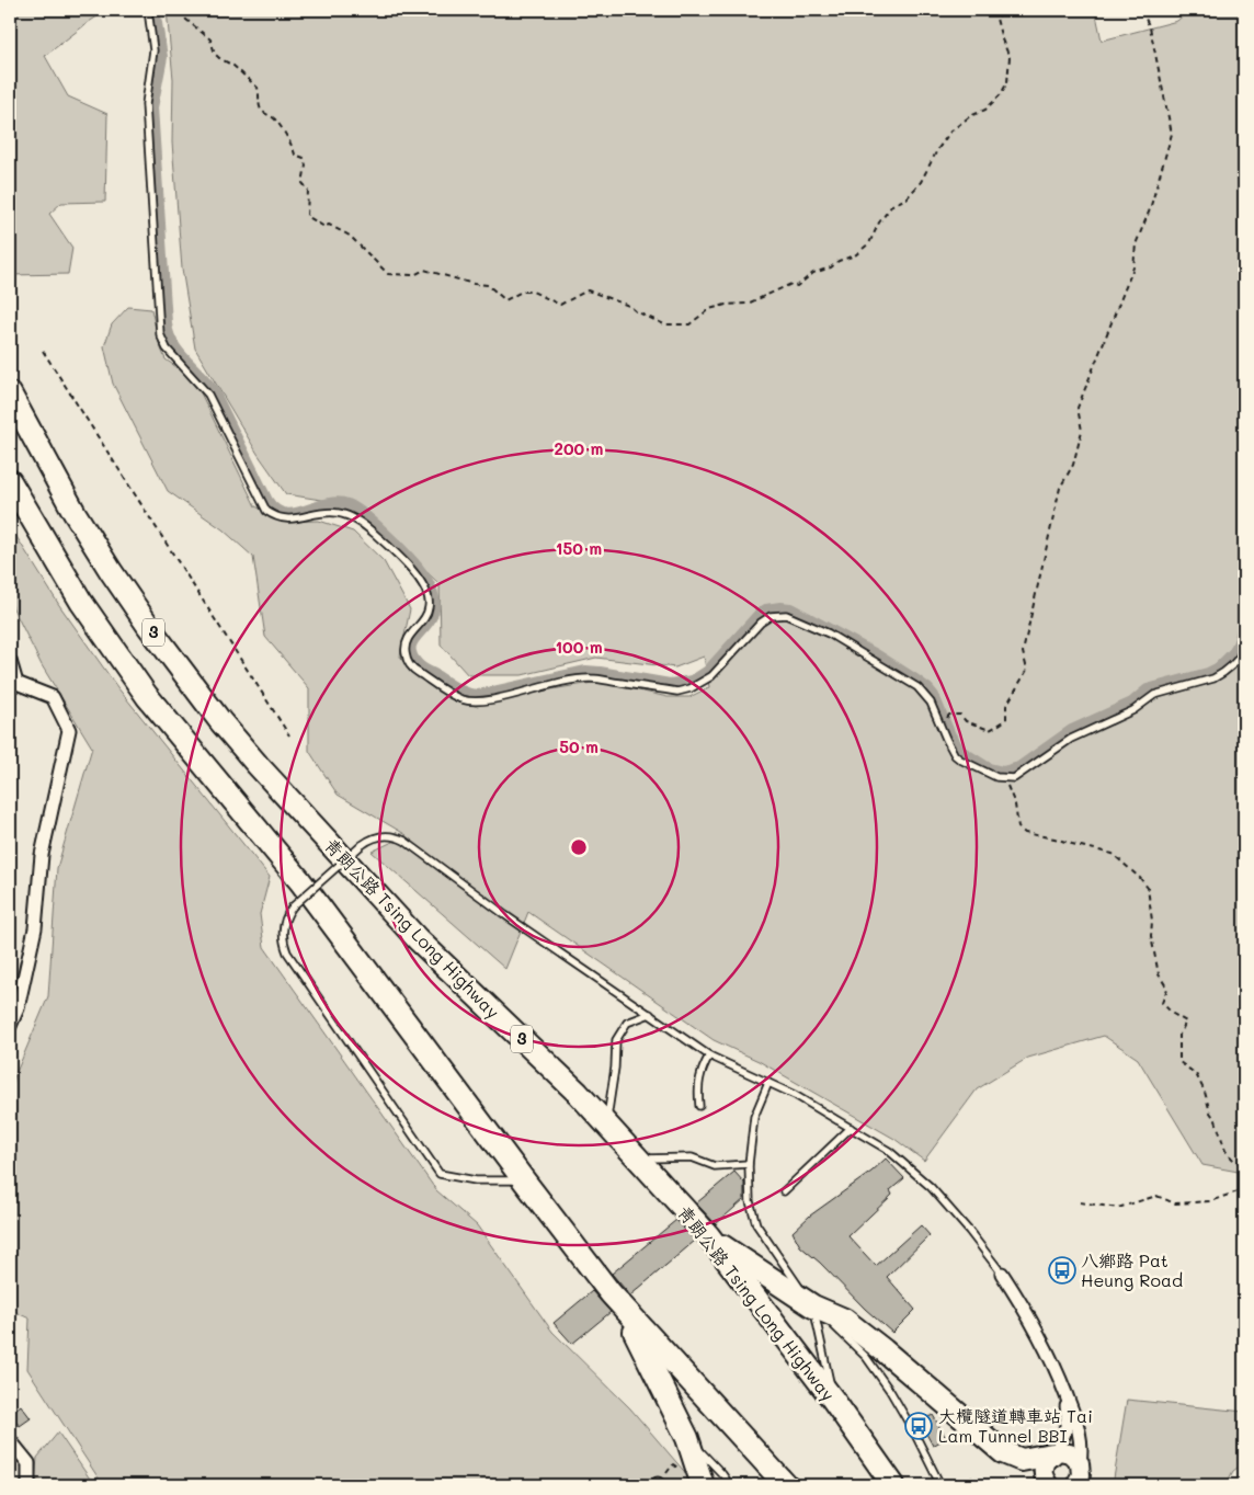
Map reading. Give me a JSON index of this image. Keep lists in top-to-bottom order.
{
  "streets": {
    "highway": ["3", "青朗公路 Tsing Long Highway"]
  },
  "places": {
    "bus stop": ["八鄉路 Pat Heung Road", "大欖隧道轉車站 Tai Lam Tunnel BBI"]
  },
  "rings": [
    "200 m",
    "150 m",
    "100 m",
    "50 m"
  ]
}
